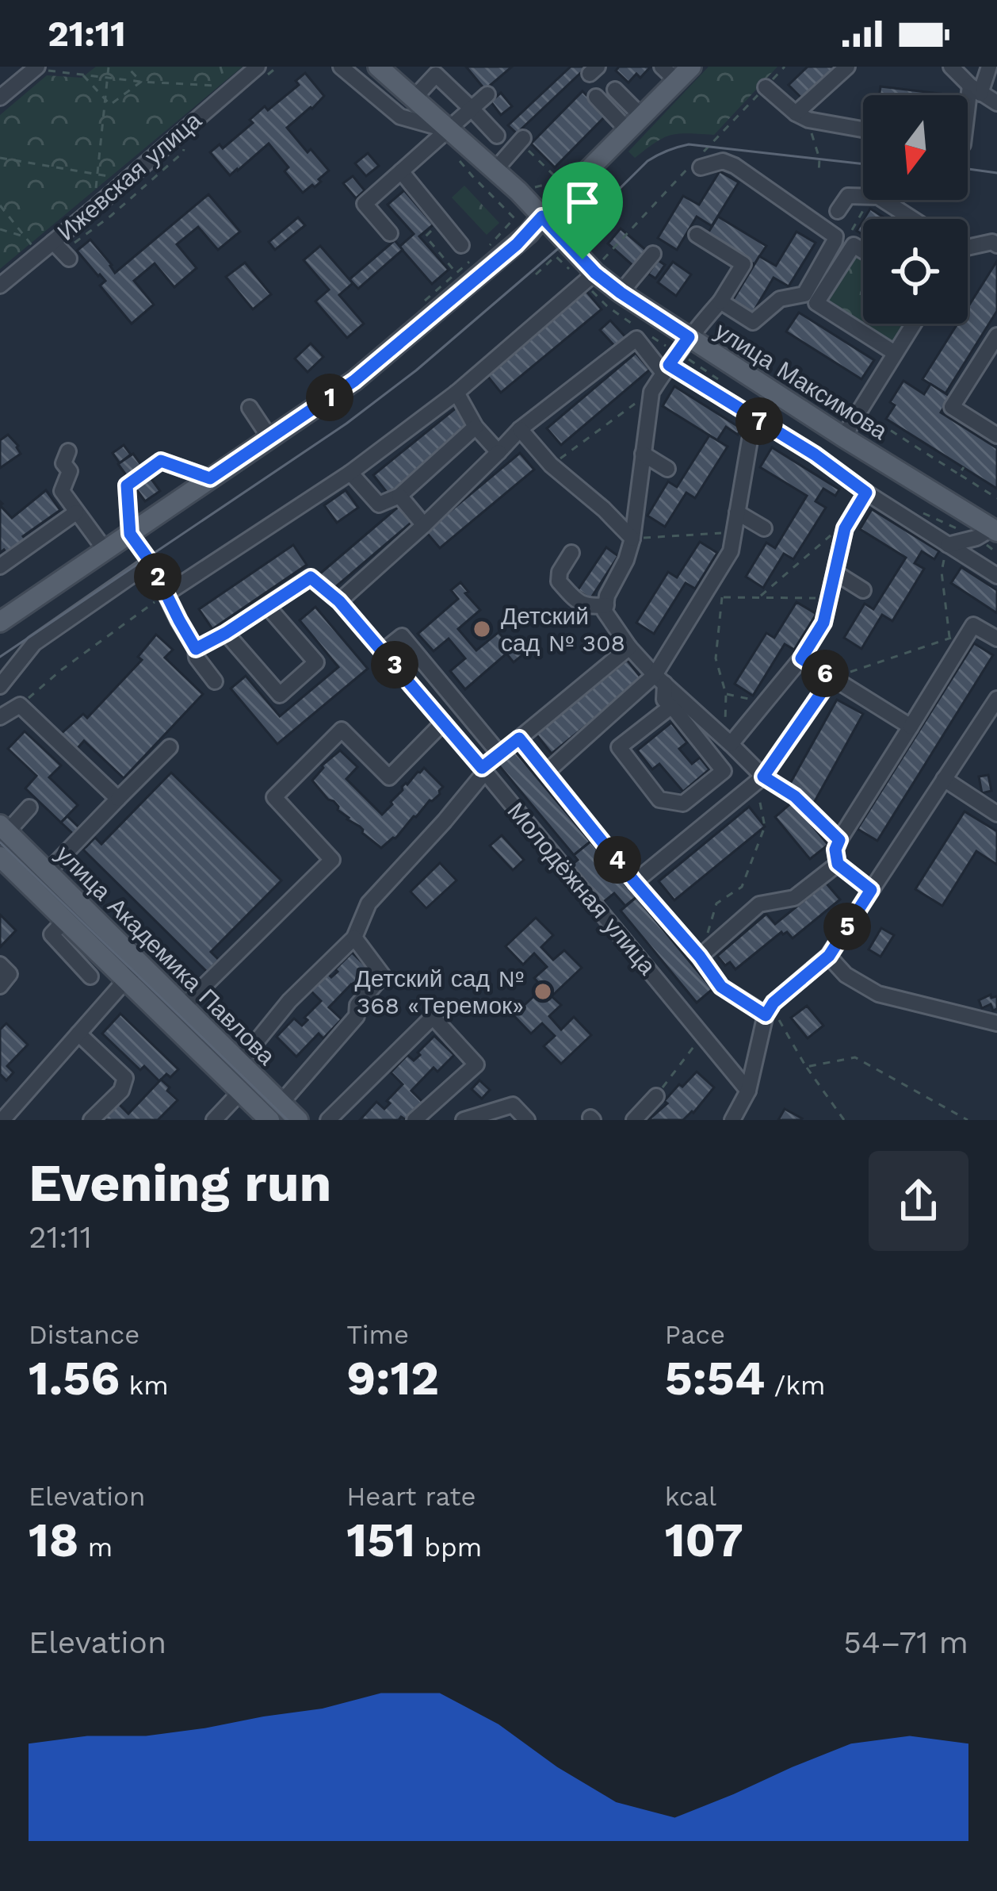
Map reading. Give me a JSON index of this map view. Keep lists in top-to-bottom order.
{
  "streets": {
    "main road": ["улица Максимова", "улица Академика Павлова"],
    "street": ["Ижевская улица", "Молодёжная улица"]
  },
  "places": ["Детский сад № 308", "Детский сад № 368 «Теремок»"],
  "north": "bottom",
  "page": {
    "status": "21:11",
    "pins": [
      "1",
      "7",
      "2",
      "3",
      "6",
      "4",
      "5"
    ],
    "heading": ["Evening run", "21:11"],
    "stats": [
      ["Distance", "1.56 km"],
      ["Time", "9:12"],
      ["Pace", "5:54 /km"],
      ["Elevation", "18 m"],
      ["Heart rate", "151 bpm"],
      ["kcal", "107"]
    ],
    "chart": ["Elevation", "54–71 m"]
  }
}
